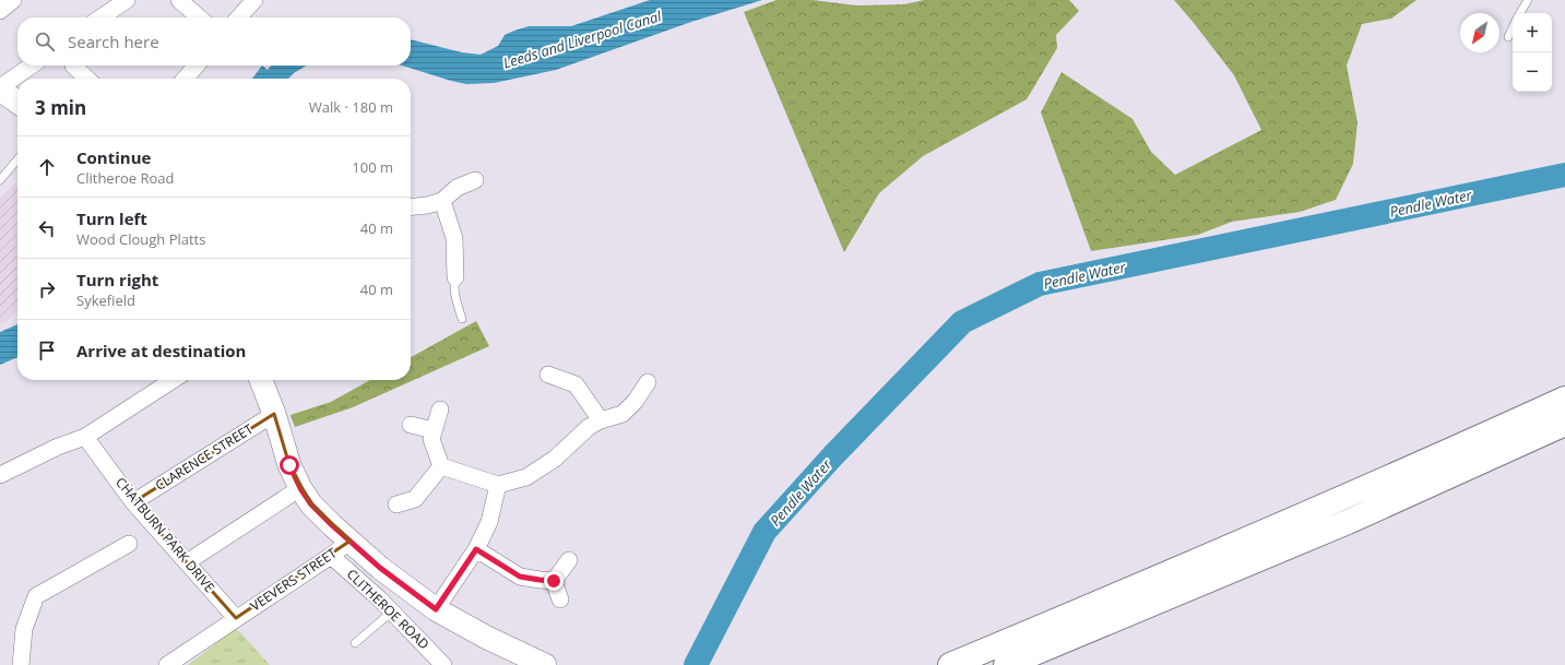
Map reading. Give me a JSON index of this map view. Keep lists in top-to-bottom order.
{
  "streets": {
    "main road": ["CLITHEROE ROAD"],
    "street": ["CLARENCE STREET", "CHATBURN PARK DRIVE", "VEEVERS STREET"]
  },
  "crossings": [
    ["CLARENCE STREET", "CHATBURN PARK DRIVE"],
    ["CLARENCE STREET", "CLITHEROE ROAD"],
    ["CHATBURN PARK DRIVE", "VEEVERS STREET"],
    ["VEEVERS STREET", "CLITHEROE ROAD"]
  ],
  "water": ["Leeds and Liverpool Canal", "Pendle Water"],
  "north": "bottom left",
  "page": {
    "map_buttons": ["+", "−"],
    "search": "Search here",
    "heading": ["3 min", "Walk · 180 m"],
    "list": [
      ["Continue", "Clitheroe Road", "100 m"],
      ["Turn left", "Wood Clough Platts", "40 m"],
      ["Turn right", "Sykefield", "40 m"],
      "Arrive at destination"
    ]
  }
}
